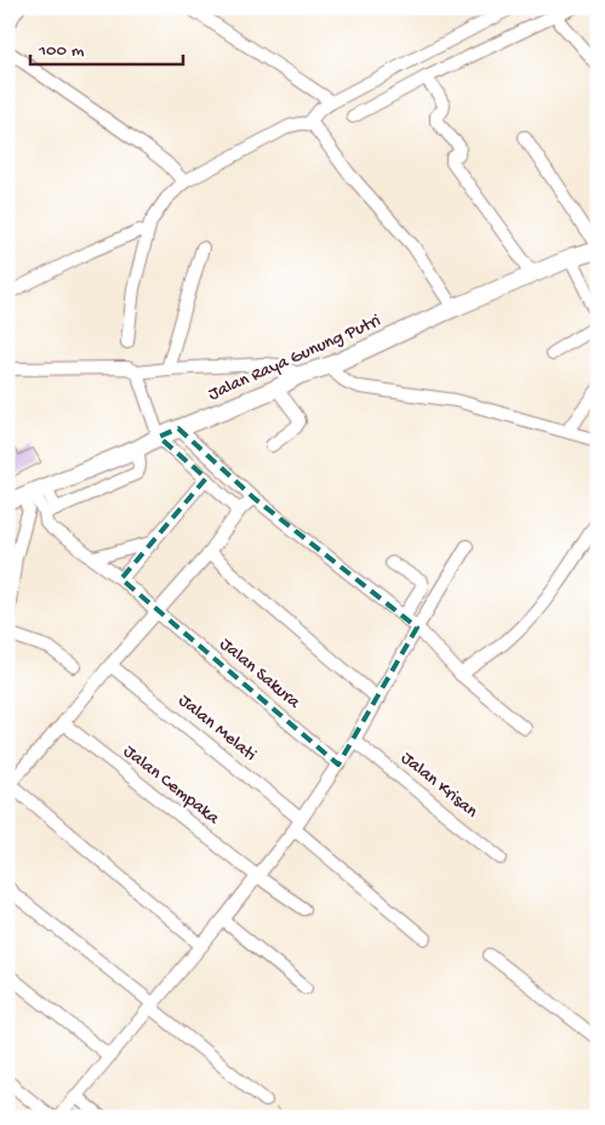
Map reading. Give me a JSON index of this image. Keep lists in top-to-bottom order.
{
  "streets": {
    "main road": ["Jalan Raya Gunung Putri"],
    "street": [
      "Jalan Sakura",
      "Jalan Melati",
      "Jalan Cempaka",
      "Jalan Krisan"
    ]
  },
  "crossings": [
    ["Jalan Raya Gunung Putri", "Jalan Sakura"]
  ],
  "scale_bar": "100 m"
}
